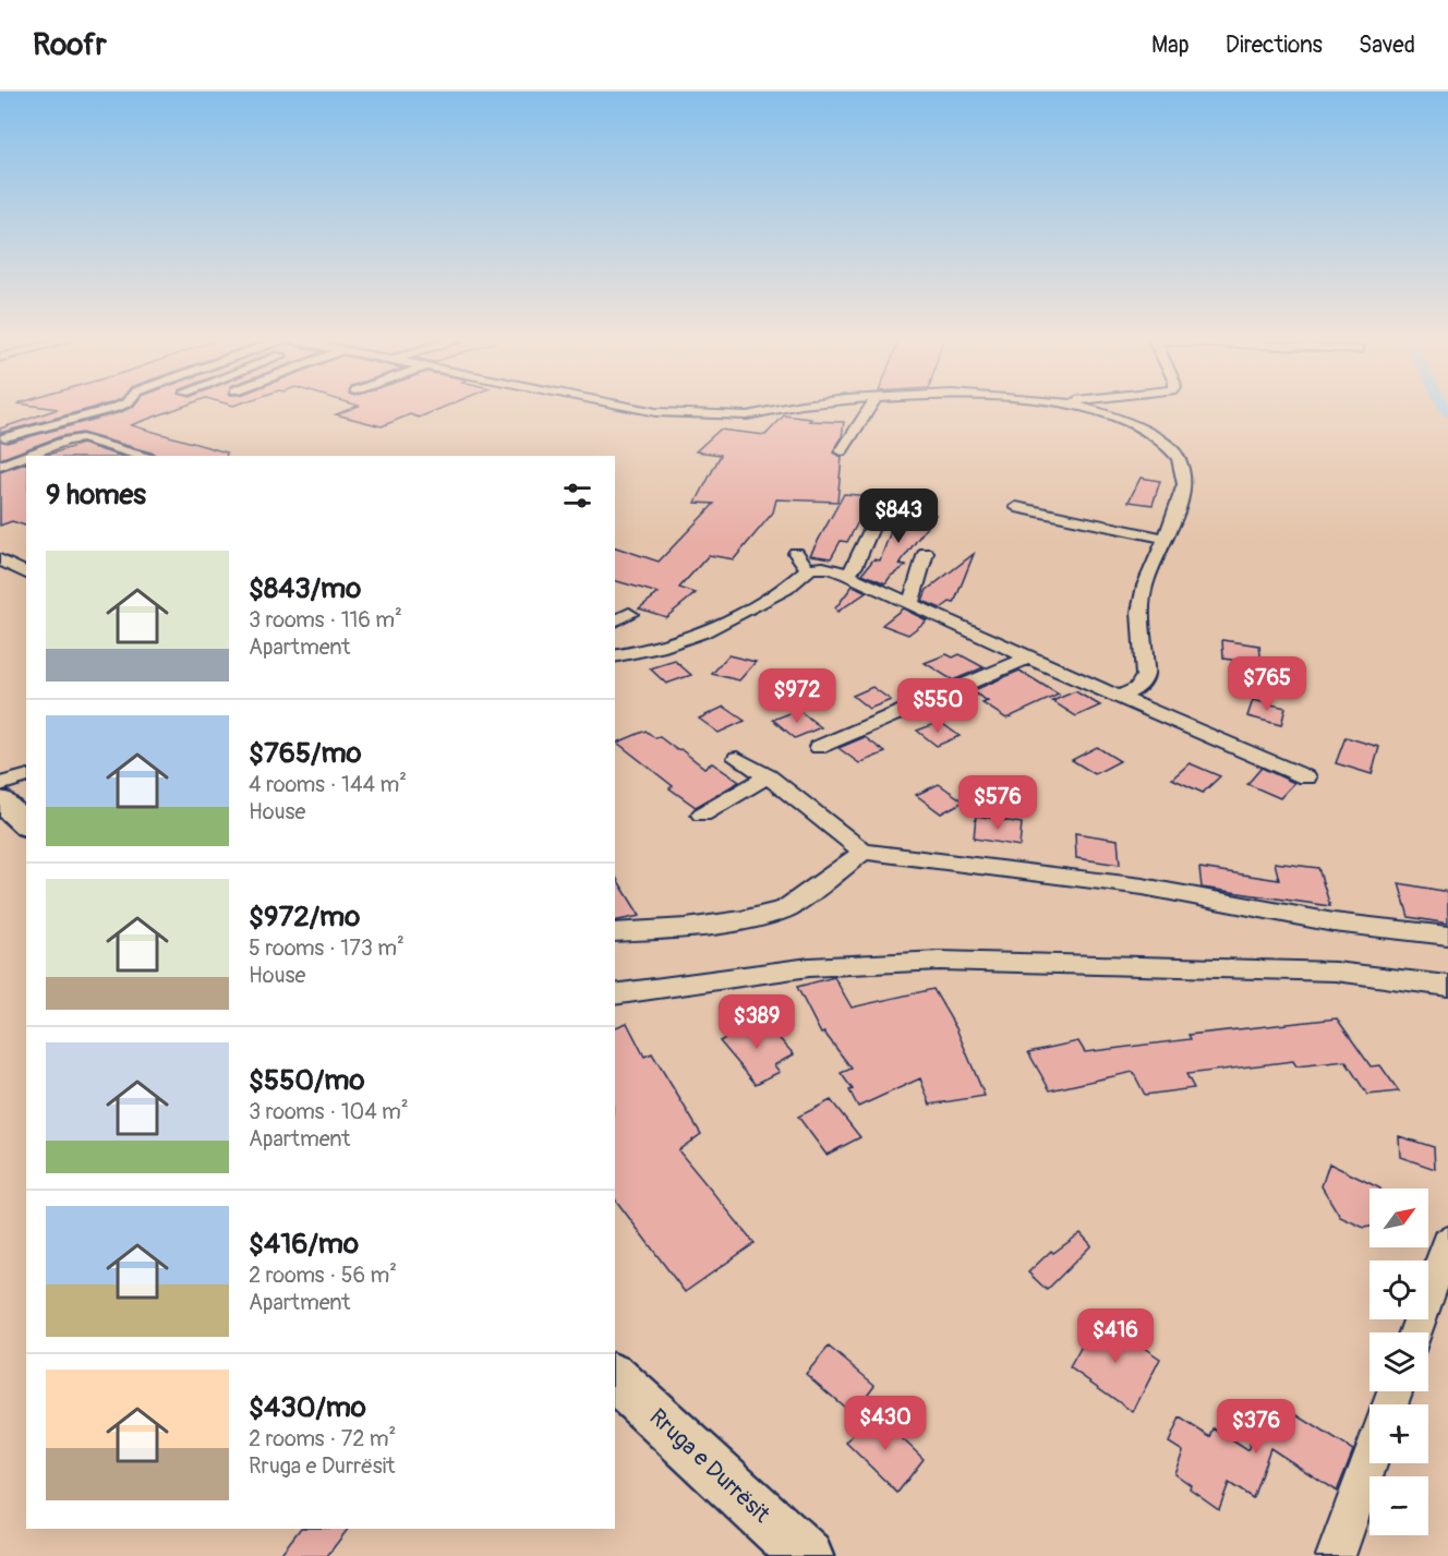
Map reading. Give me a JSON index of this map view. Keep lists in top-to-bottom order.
{
  "streets": {
    "main road": ["Rruga e Durrësit"]
  },
  "north": "top right",
  "page": {
    "header": "Roofr",
    "nav": ["Map", "Directions", "Saved"],
    "heading": "9 homes",
    "price": [
      "$843",
      "$765",
      "$972",
      "$550",
      "$576",
      "$389",
      "$416",
      "$430",
      "$376"
    ],
    "list": [
      {
        "name": "$843/mo",
        "note": "3 rooms · 116 m² · Apartment"
      },
      {
        "name": "$765/mo",
        "note": "4 rooms · 144 m² · House"
      },
      {
        "name": "$972/mo",
        "note": "5 rooms · 173 m² · House"
      },
      {
        "name": "$550/mo",
        "note": "3 rooms · 104 m² · Apartment"
      },
      {
        "name": "$416/mo",
        "note": "2 rooms · 56 m² · Apartment"
      },
      {
        "name": "$430/mo",
        "note": "2 rooms · 72 m² · Rruga e Durrësit"
      }
    ],
    "map_buttons": ["+", "−"]
  }
}
